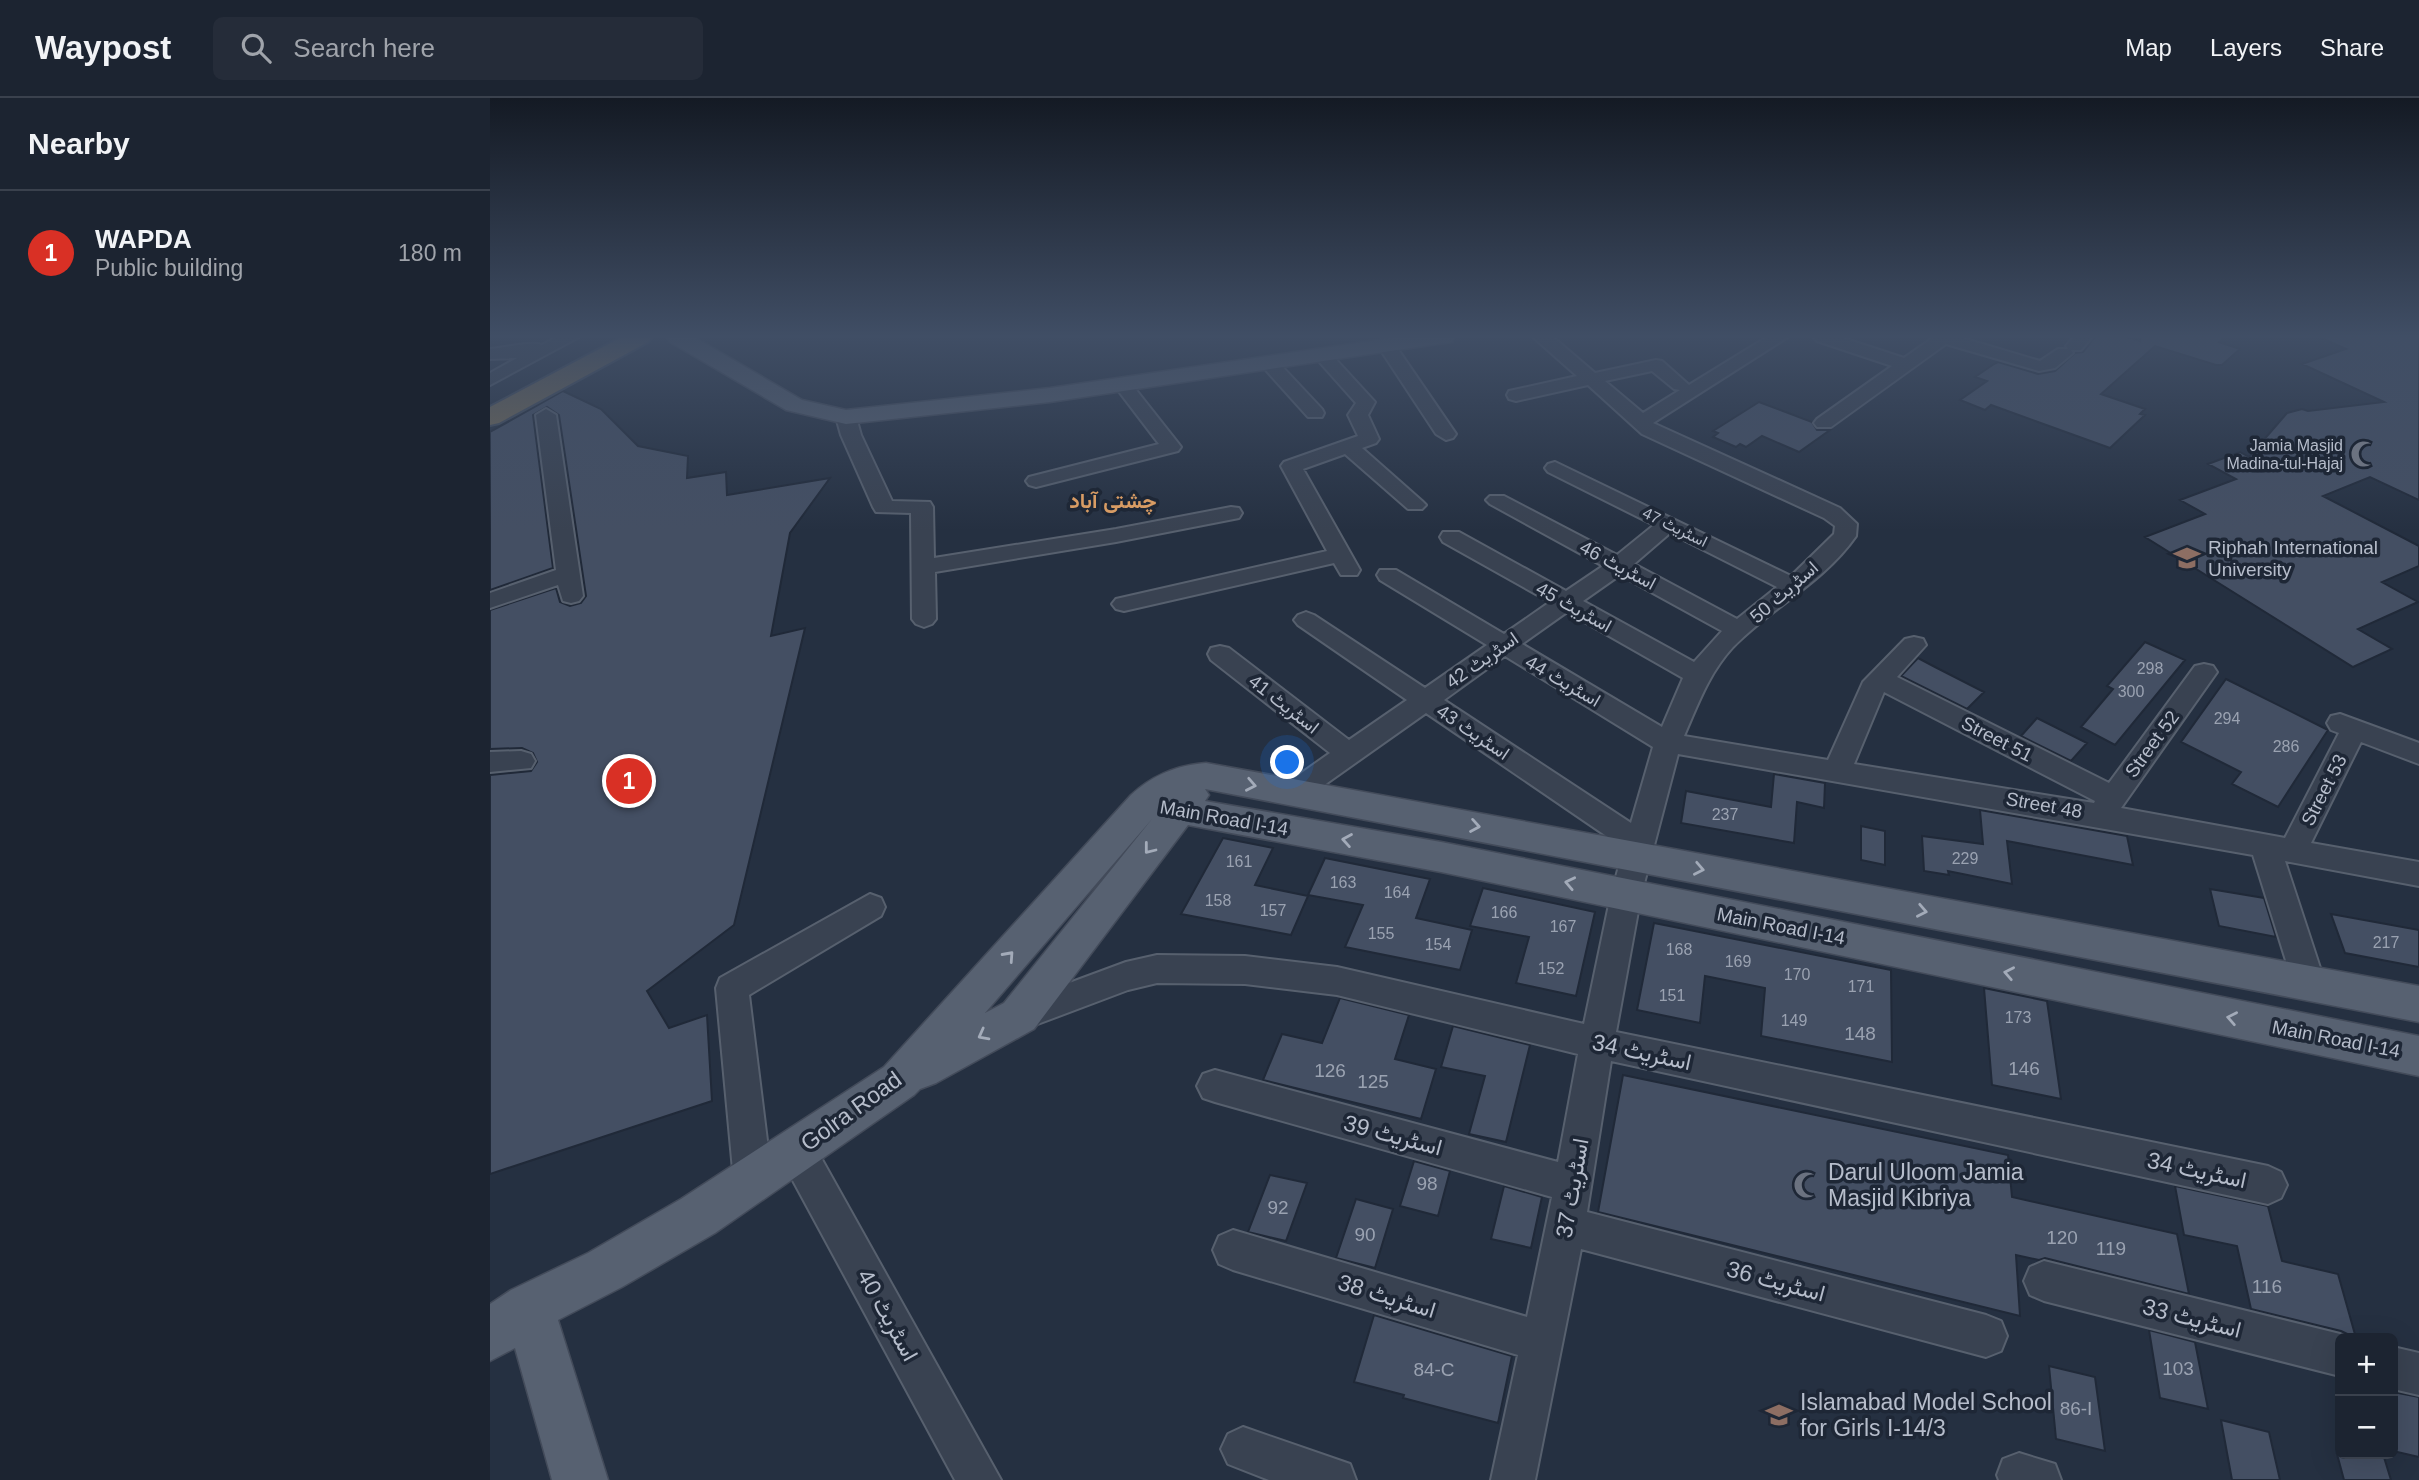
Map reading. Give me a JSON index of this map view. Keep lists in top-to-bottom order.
{
  "streets": {
    "main road": ["Main Road I-14", "Golra Road"],
    "street": [
      "اسٹریٹ 47",
      "اسٹریٹ 46",
      "اسٹریٹ 50",
      "اسٹریٹ 45",
      "اسٹریٹ 42",
      "اسٹریٹ 44",
      "اسٹریٹ 41",
      "اسٹریٹ 43",
      "Street 51",
      "Street 52",
      "Street 53",
      "Street 48",
      "اسٹریٹ 34",
      "اسٹریٹ 39",
      "اسٹریٹ 37",
      "اسٹریٹ 36",
      "اسٹریٹ 38",
      "اسٹریٹ 40",
      "اسٹریٹ 33"
    ]
  },
  "crossings": [
    ["اسٹریٹ 47", "اسٹریٹ 50"],
    ["اسٹریٹ 47", "اسٹریٹ 42"],
    ["اسٹریٹ 46", "اسٹریٹ 50"],
    ["اسٹریٹ 46", "اسٹریٹ 42"],
    ["اسٹریٹ 50", "اسٹریٹ 45"],
    ["اسٹریٹ 50", "اسٹریٹ 44"],
    ["اسٹریٹ 50", "اسٹریٹ 43"],
    ["اسٹریٹ 50", "Street 48"],
    ["اسٹریٹ 50", "Main Road I-14"],
    ["اسٹریٹ 50", "اسٹریٹ 37"],
    ["اسٹریٹ 45", "اسٹریٹ 42"],
    ["اسٹریٹ 42", "اسٹریٹ 44"],
    ["اسٹریٹ 42", "اسٹریٹ 41"],
    ["اسٹریٹ 42", "اسٹریٹ 43"],
    ["اسٹریٹ 42", "Main Road I-14"],
    ["اسٹریٹ 44", "Street 48"],
    ["اسٹریٹ 43", "Main Road I-14"],
    ["Street 51", "Street 52"],
    ["Street 51", "Street 48"],
    ["Street 52", "Street 48"],
    ["Street 53", "Street 48"],
    ["Main Road I-14", "Golra Road"],
    ["Main Road I-14", "اسٹریٹ 37"],
    ["اسٹریٹ 34", "اسٹریٹ 37"],
    ["Golra Road", "اسٹریٹ 40"],
    ["اسٹریٹ 39", "اسٹریٹ 37"],
    ["اسٹریٹ 37", "اسٹریٹ 36"],
    ["اسٹریٹ 37", "اسٹریٹ 38"]
  ],
  "districts": ["چشتی آباد"],
  "places": {
    "mosque": ["Jamia Masjid Madina-tul-Hajaj", "Darul Uloom Jamia Masjid Kibriya"],
    "school or university": ["Riphah International University", "Islamabad Model School for Girls I-14/3"]
  },
  "house_numbers": [
    "298",
    "300",
    "294",
    "286",
    "237",
    "229",
    "161",
    "163",
    "164",
    "158",
    "157",
    "166",
    "167",
    "155",
    "217",
    "154",
    "168",
    "169",
    "152",
    "170",
    "171",
    "151",
    "173",
    "149",
    "148",
    "146",
    "126",
    "125",
    "98",
    "92",
    "90",
    "120",
    "119",
    "116",
    "103",
    "84-C",
    "86-I"
  ],
  "page": {
    "header": "Waypost",
    "search": "Search here",
    "nav": ["Map", "Layers", "Share"],
    "heading": "Nearby",
    "list": [
      {
        "mark": "1",
        "name": "WAPDA",
        "note": "Public building",
        "value": "180 m"
      }
    ],
    "pins": "1",
    "map_buttons": ["+", "−"]
  }
}
